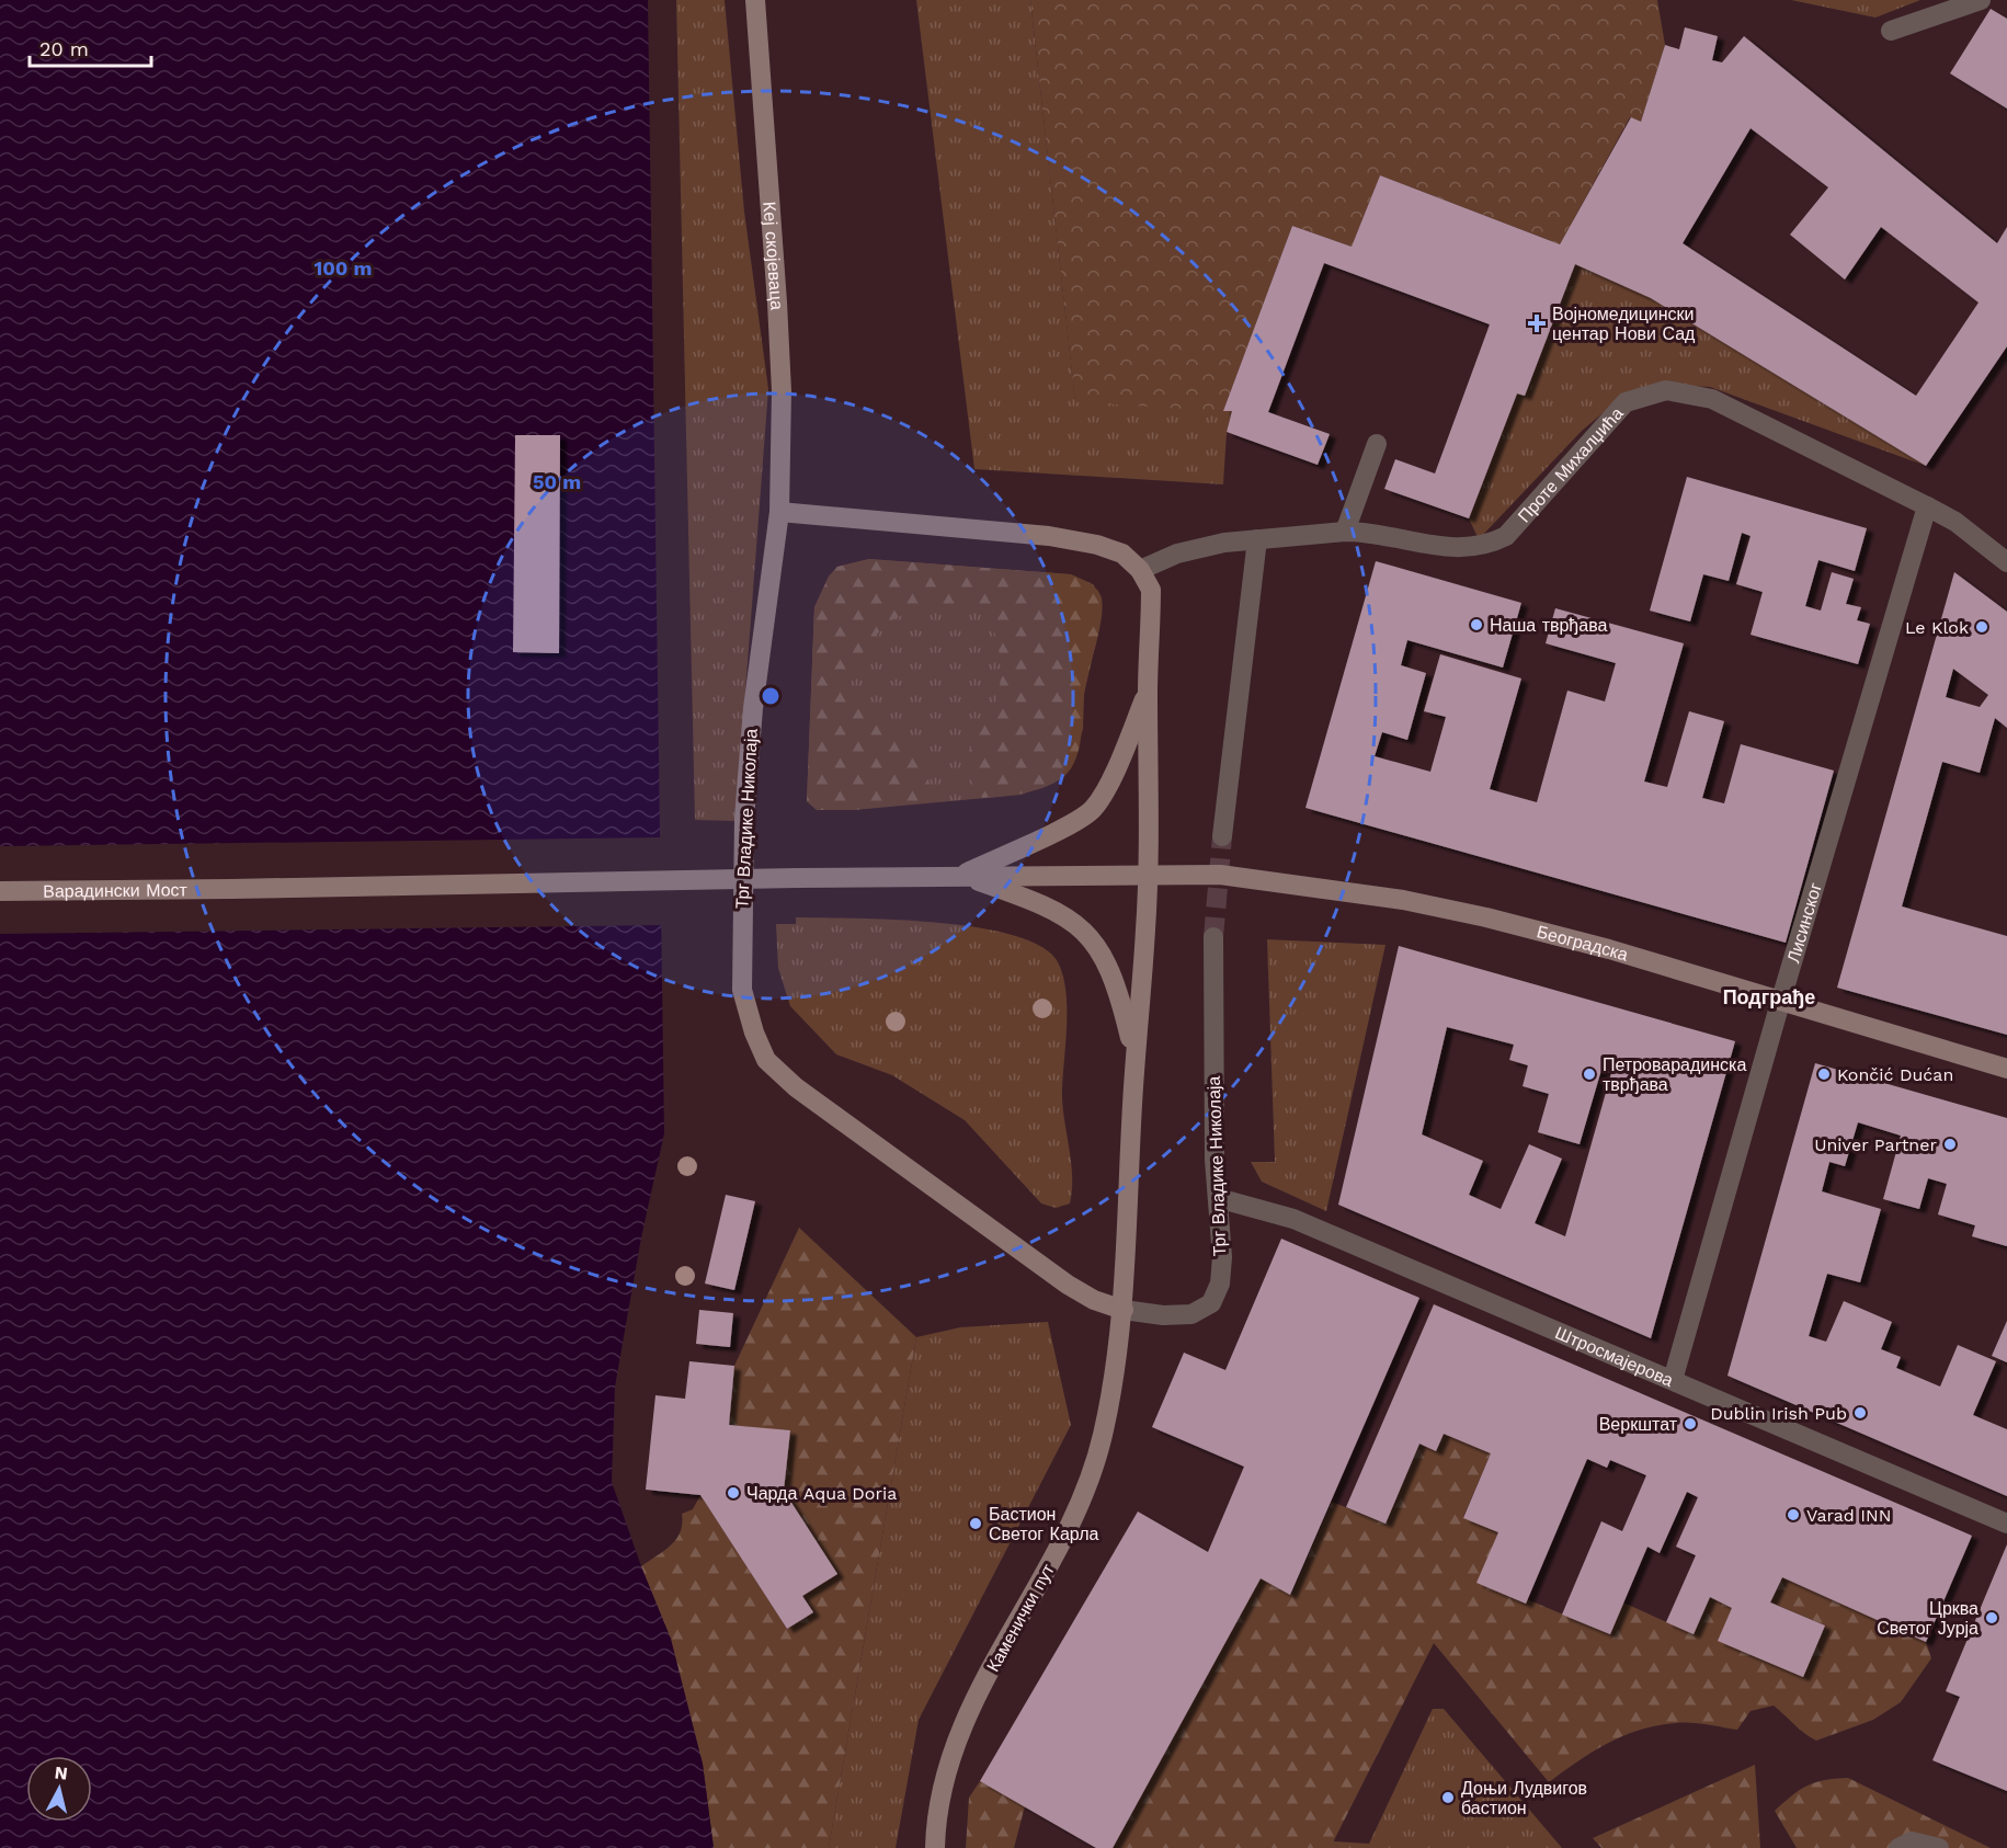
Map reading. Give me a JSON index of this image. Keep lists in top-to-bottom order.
{
  "streets": {
    "main road": [
      "Кеј скојеваца",
      "Трг Владике Николаја",
      "Варадински Мост",
      "Београдска",
      "Каменички пут"
    ],
    "street": ["Проте Михалџића", "Лисинског", "Штросмајерова"]
  },
  "crossings": [
    ["Кеј скојеваца", "Трг Владике Николаја"],
    ["Проте Михалџића", "Лисинског"],
    ["Трг Владике Николаја", "Штросмајерова"],
    ["Трг Владике Николаја", "Каменички пут"],
    ["Варадински Мост", "Београдска"],
    ["Лисинског", "Београдска"],
    ["Лисинског", "Штросмајерова"]
  ],
  "districts": ["Подграђе"],
  "places": {
    "health": ["Војномедицински центар Нови Сад"],
    "other": [
      "Наша тврђава",
      "Le Klok",
      "Петроварадинска тврђава",
      "Končić Dućan",
      "Univer Partner",
      "Dublin Irish Pub",
      "Веркштат",
      "Чарда Aqua Doria",
      "Varad INN",
      "Бастион Светог Карла",
      "Црква Светог Јурја",
      "Доњи Лудвигов бастион"
    ]
  },
  "scale_bar": "20 m",
  "north": "top",
  "rings": ["100 m", "50 m"]
}
